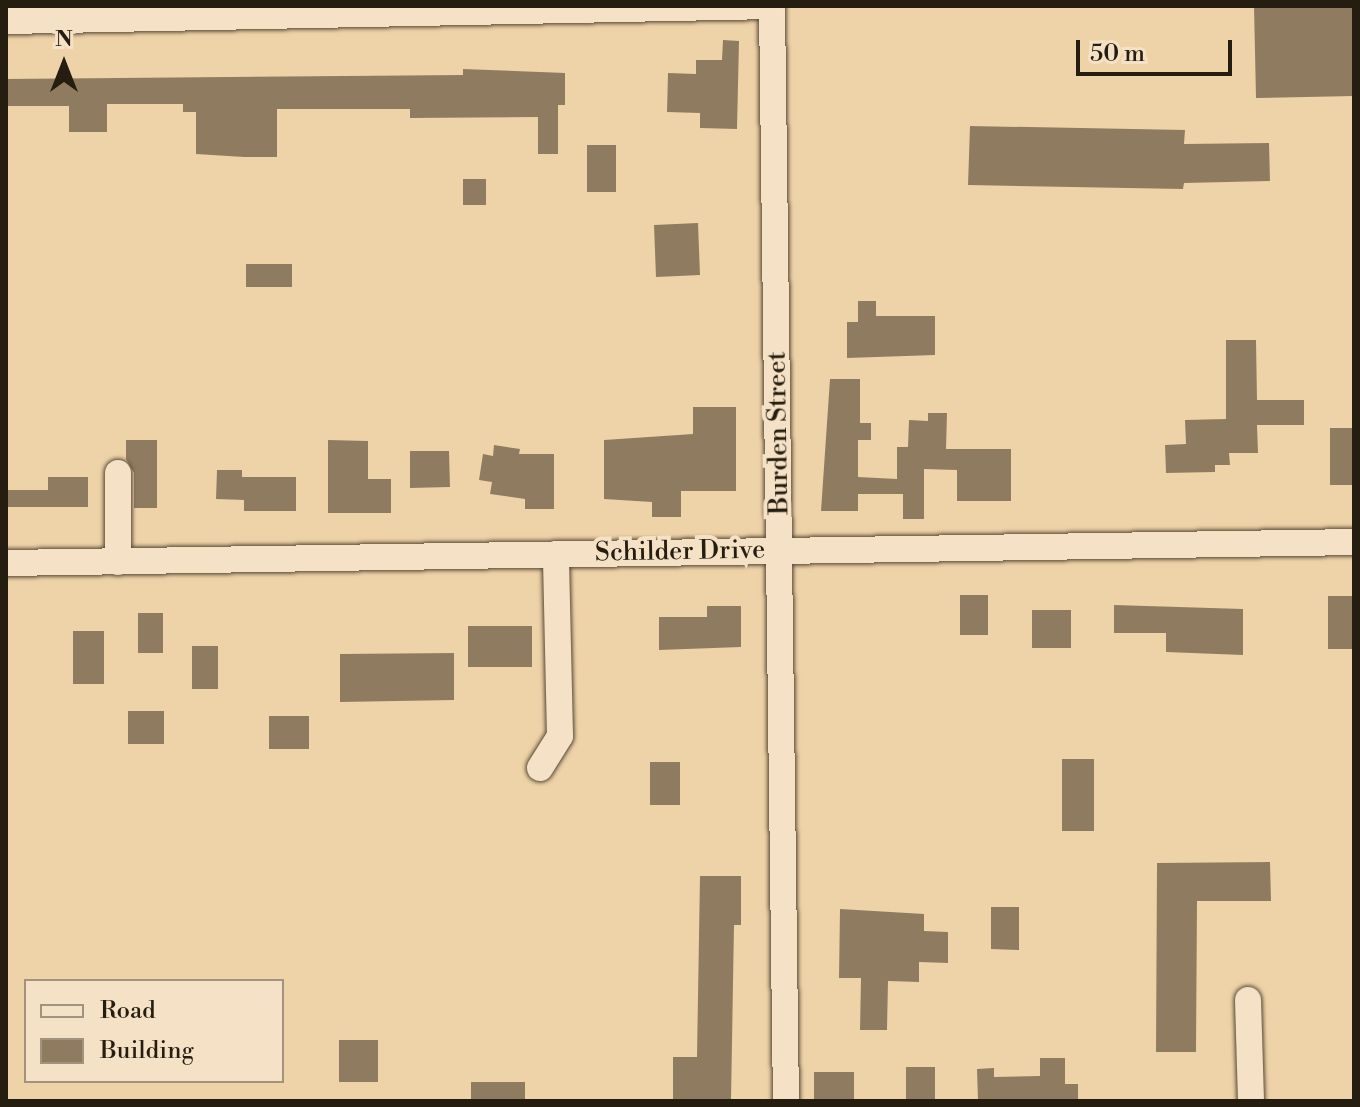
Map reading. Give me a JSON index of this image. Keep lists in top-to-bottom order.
{
  "streets": {
    "street": ["Burden Street", "Schilder Drive"]
  },
  "crossings": [
    ["Burden Street", "Schilder Drive"]
  ],
  "legend": ["Road", "Building"],
  "scale_bar": "50 m",
  "north": "top"
}
